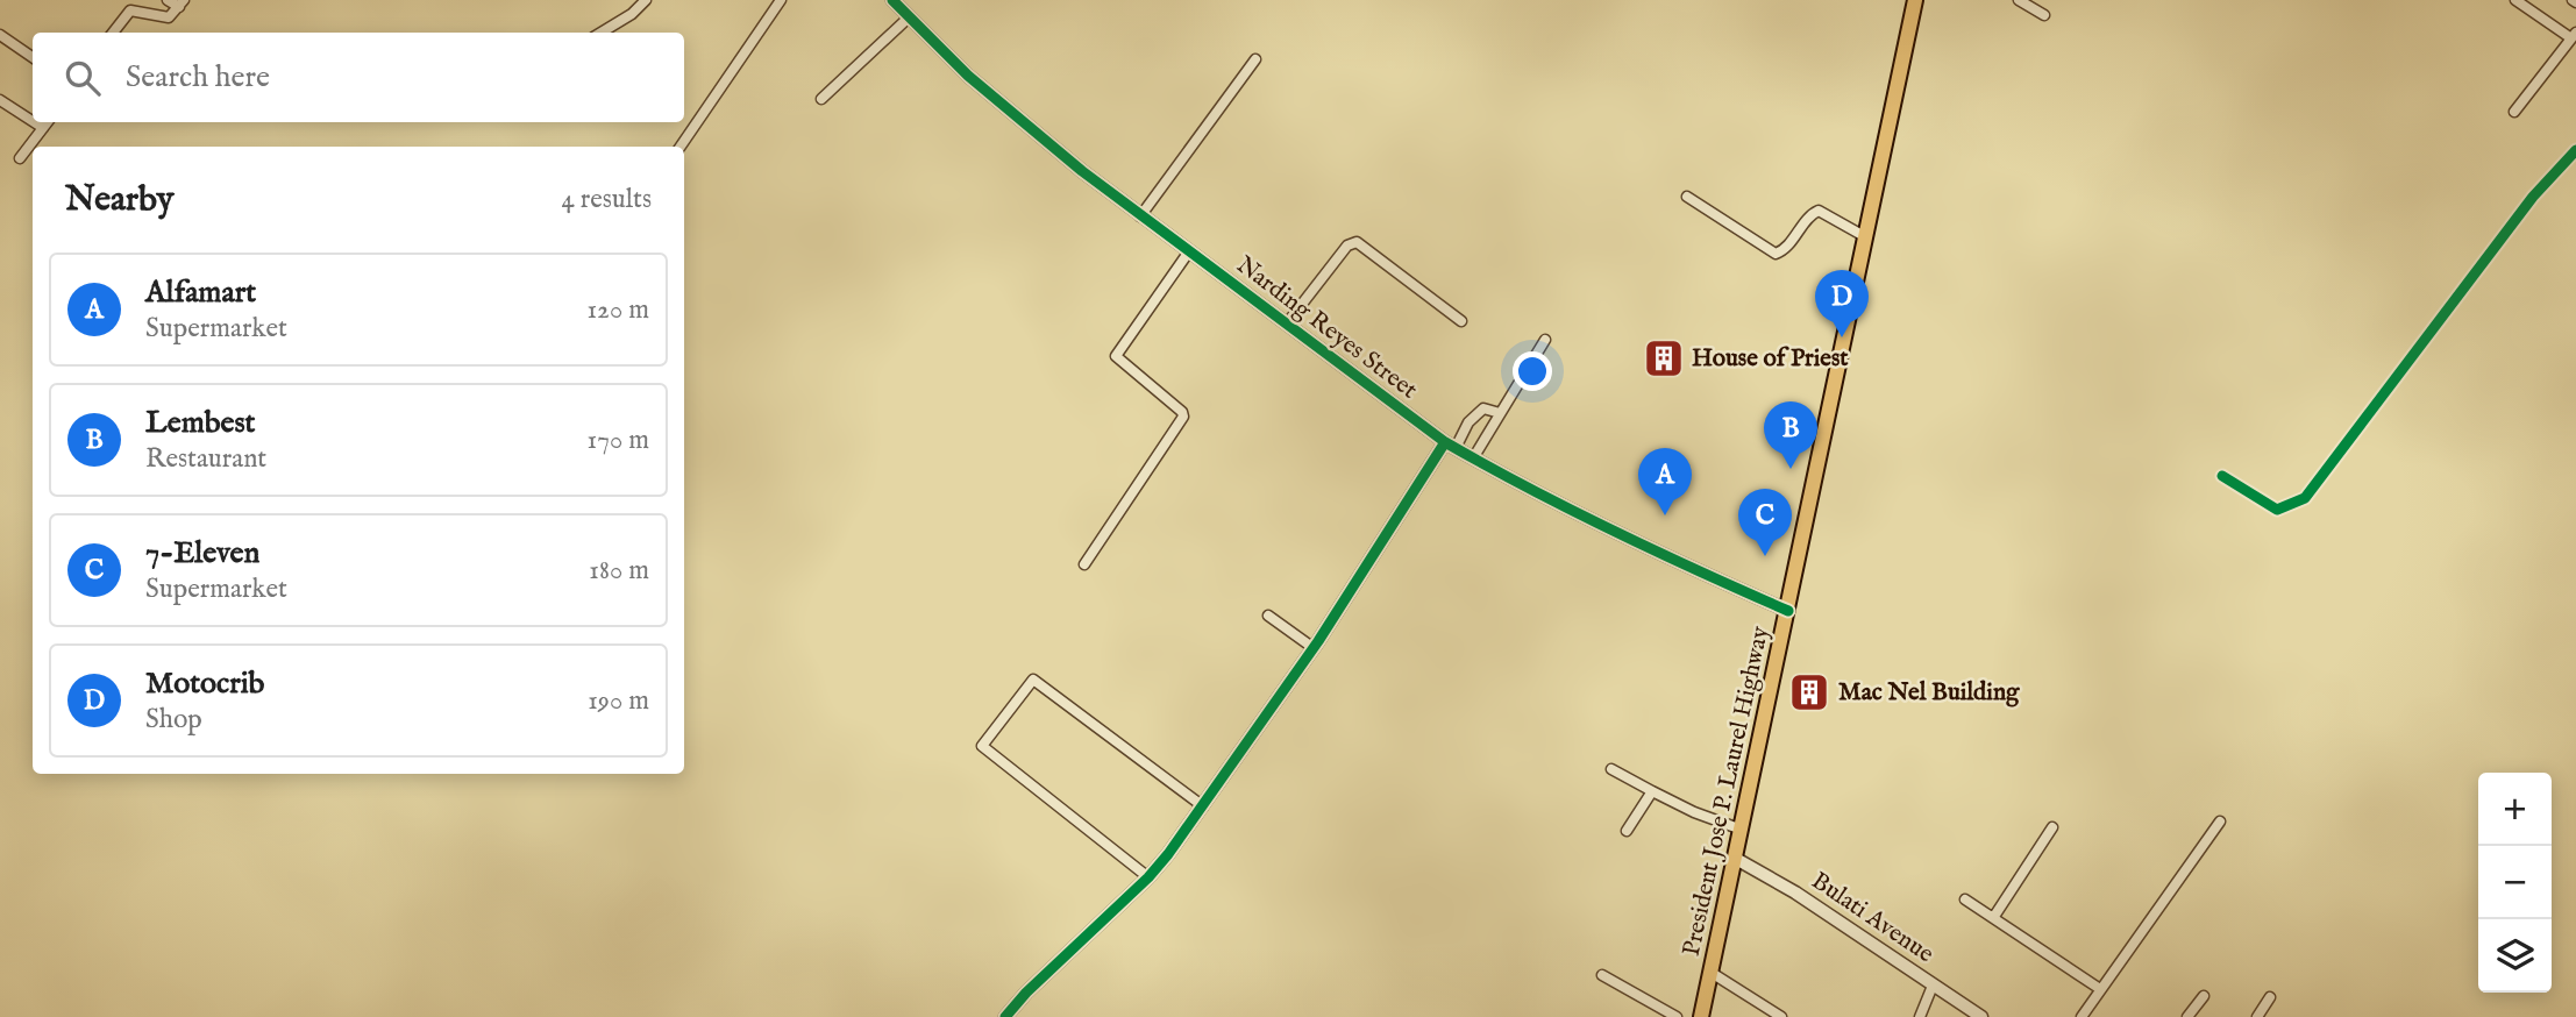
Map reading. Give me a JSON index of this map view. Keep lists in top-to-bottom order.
{
  "streets": {
    "highway": ["President Jose P. Laurel Highway"],
    "street": ["Narding Reyes Street", "Bulati Avenue"]
  },
  "crossings": [
    ["Narding Reyes Street", "President Jose P. Laurel Highway"],
    ["President Jose P. Laurel Highway", "Bulati Avenue"]
  ],
  "places": {
    "building": ["House of Priest", "Mac Nel Building"]
  },
  "page": {
    "search": "Search here",
    "heading": ["Nearby", "4 results"],
    "list": [
      {
        "mark": "A",
        "name": "Alfamart",
        "note": "Supermarket",
        "value": "120 m"
      },
      {
        "mark": "B",
        "name": "Lembest",
        "note": "Restaurant",
        "value": "170 m"
      },
      {
        "mark": "C",
        "name": "7-Eleven",
        "note": "Supermarket",
        "value": "180 m"
      },
      {
        "mark": "D",
        "name": "Motocrib",
        "note": "Shop",
        "value": "190 m"
      }
    ],
    "pins": [
      "D",
      "B",
      "A",
      "C"
    ],
    "map_buttons": ["+", "−"]
  }
}
